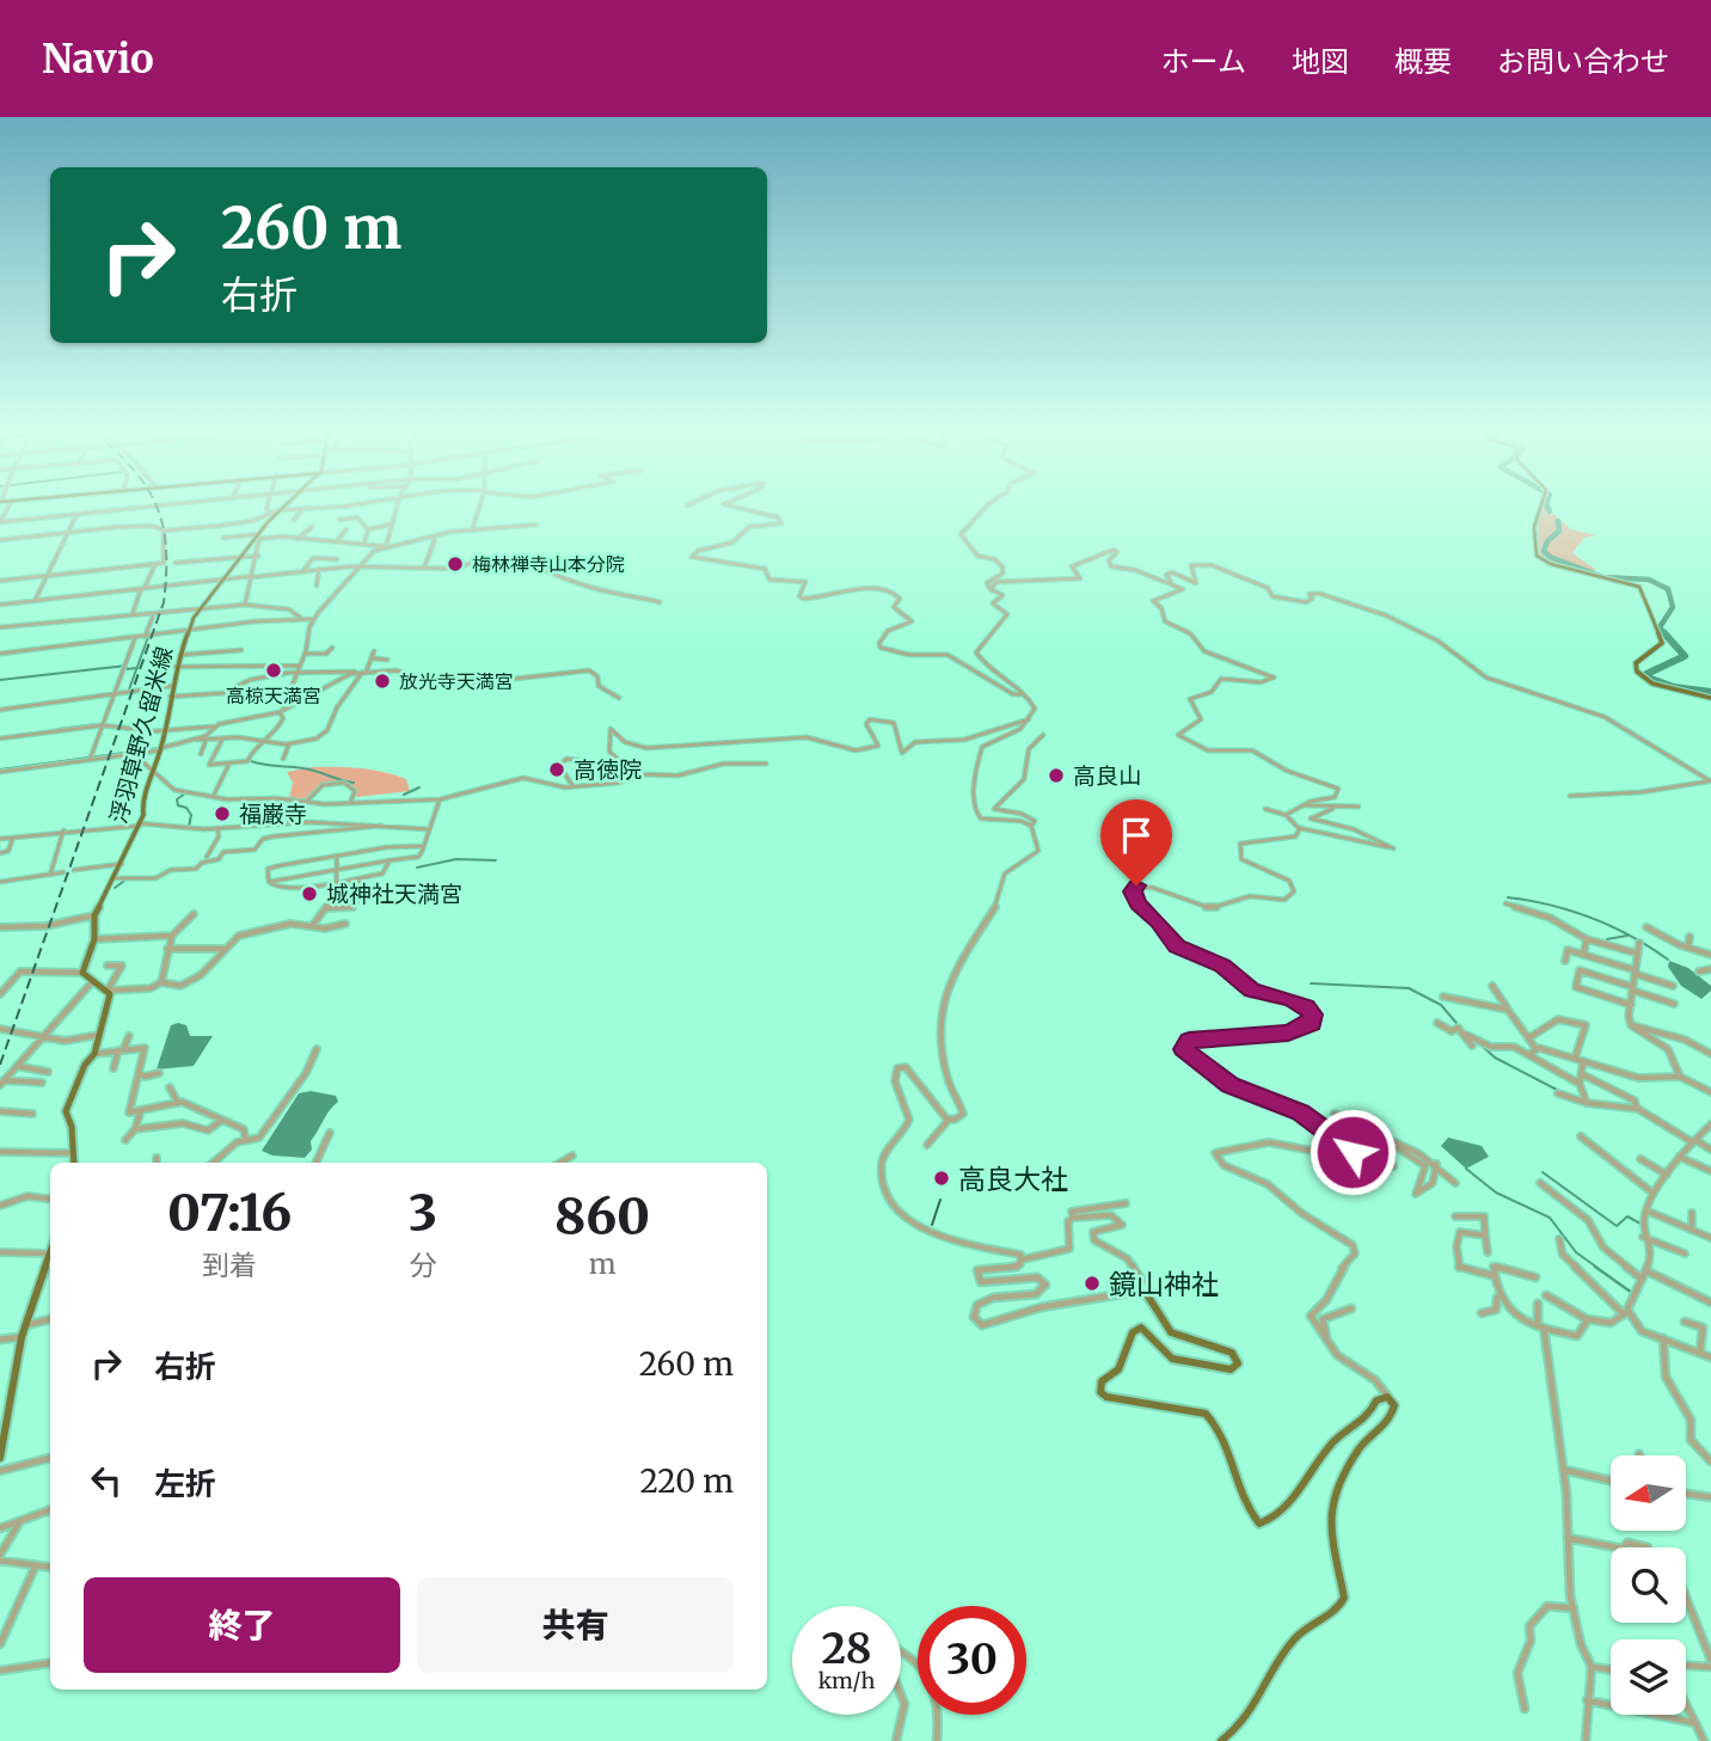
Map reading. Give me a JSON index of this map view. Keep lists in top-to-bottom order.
{
  "streets": {
    "main road": ["浮羽草野久留米線"]
  },
  "places": [
    "梅林禅寺山本分院",
    "高椋天満宮",
    "放光寺天満宮",
    "高徳院",
    "高良山",
    "福巌寺",
    "城神社天満宮",
    "高良大社",
    "鏡山神社"
  ],
  "north": "left",
  "page": {
    "header": "Navio",
    "nav": [
      "ホーム",
      "地図",
      "概要",
      "お問い合わせ"
    ],
    "turn": ["260 m", "右折"],
    "eta": [
      "07:16",
      "到着",
      "3",
      "分",
      "860",
      "m"
    ],
    "list": [
      {
        "name": "右折",
        "value": "260 m"
      },
      {
        "name": "左折",
        "value": "220 m"
      }
    ],
    "buttons": ["終了", "共有"],
    "speed": "28 km/h",
    "limit": "30"
  }
}
